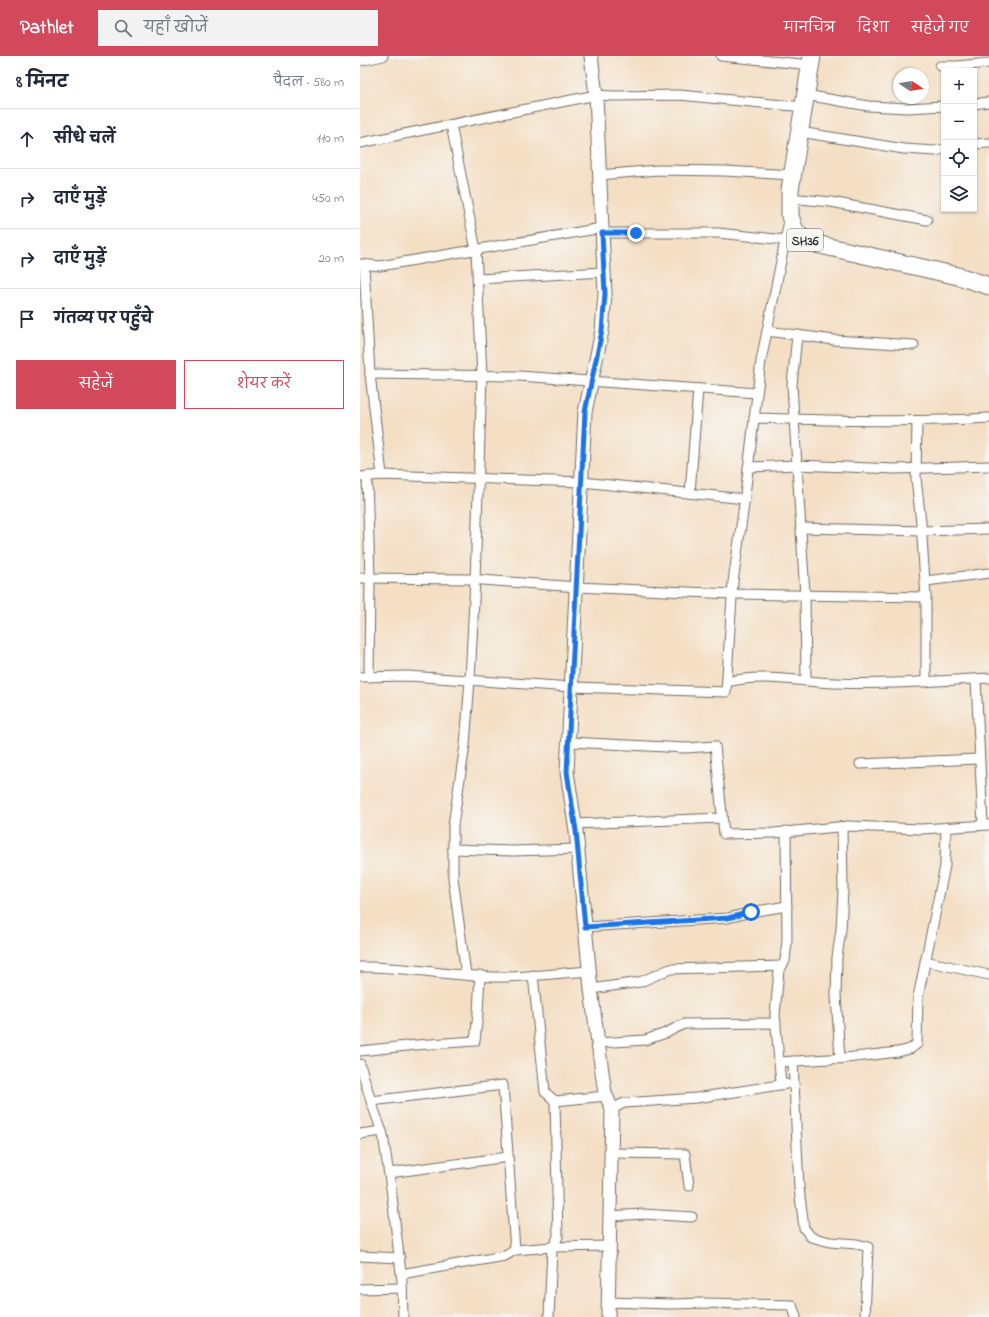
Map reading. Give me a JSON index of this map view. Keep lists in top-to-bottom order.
{
  "streets": {
    "highway": ["SH36"]
  },
  "north": "right",
  "page": {
    "header": "Pathlet",
    "search": "यहाँ खोजें",
    "nav": ["मानचित्र", "दिशा", "सहेजे गए"],
    "heading": ["8 मिनट", "पैदल · 580 m"],
    "map_buttons": ["+", "−"],
    "list": [
      ["सीधे चलें", "110 m"],
      ["दाएँ मुड़ें", "450 m"],
      ["दाएँ मुड़ें", "20 m"],
      "गंतव्य पर पहुँचे"
    ],
    "buttons": ["सहेजें", "शेयर करें"]
  }
}
